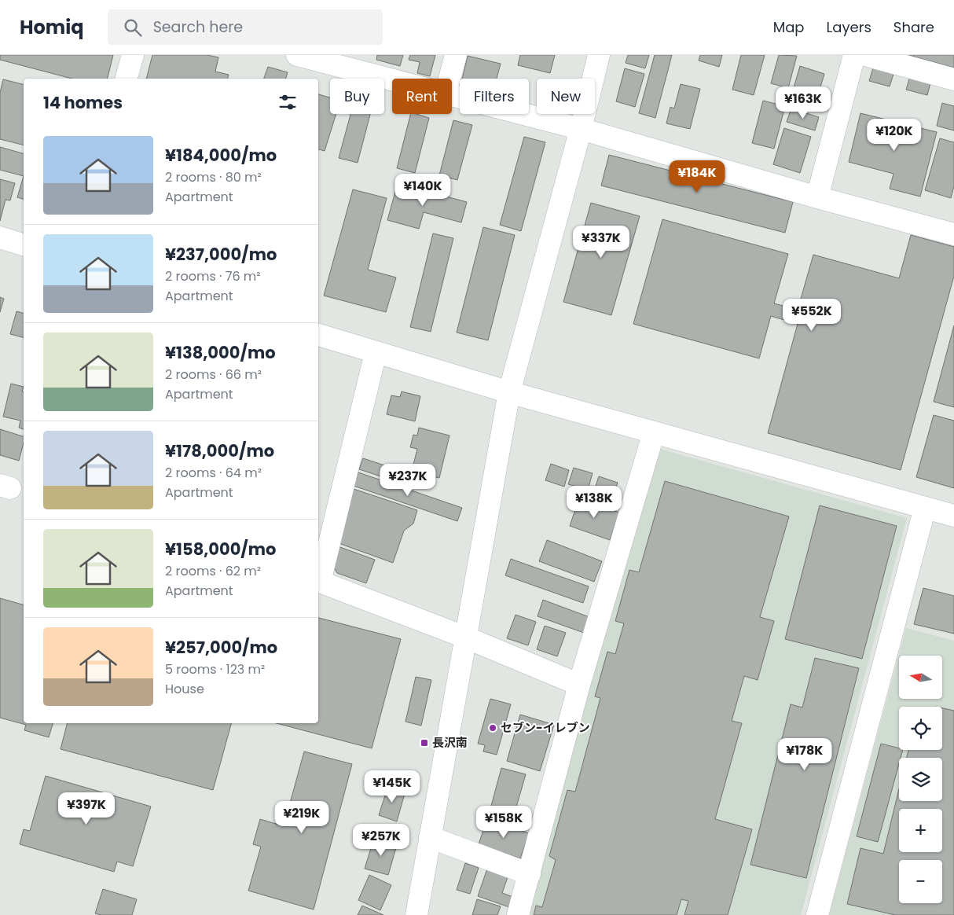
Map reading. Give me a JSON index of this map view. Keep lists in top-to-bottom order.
{
  "places": {
    "other": ["セブン-イレブン"],
    "transit": ["長沢南"]
  },
  "north": "left",
  "page": {
    "header": "Homiq",
    "search": "Search here",
    "nav": ["Map", "Layers", "Share"],
    "chip": [
      "Buy",
      "Rent",
      "Filters",
      "New"
    ],
    "heading": "14 homes",
    "price": [
      "¥163K",
      "¥120K",
      "¥184K",
      "¥140K",
      "¥337K",
      "¥552K",
      "¥237K",
      "¥138K",
      "¥178K",
      "¥145K",
      "¥397K",
      "¥219K",
      "¥158K",
      "¥257K"
    ],
    "list": [
      {
        "name": "¥184,000/mo",
        "note": "2 rooms · 80 m² · Apartment"
      },
      {
        "name": "¥237,000/mo",
        "note": "2 rooms · 76 m² · Apartment"
      },
      {
        "name": "¥138,000/mo",
        "note": "2 rooms · 66 m² · Apartment"
      },
      {
        "name": "¥178,000/mo",
        "note": "2 rooms · 64 m² · Apartment"
      },
      {
        "name": "¥158,000/mo",
        "note": "2 rooms · 62 m² · Apartment"
      },
      {
        "name": "¥257,000/mo",
        "note": "5 rooms · 123 m² · House"
      }
    ],
    "map_buttons": ["+", "−"]
  }
}
